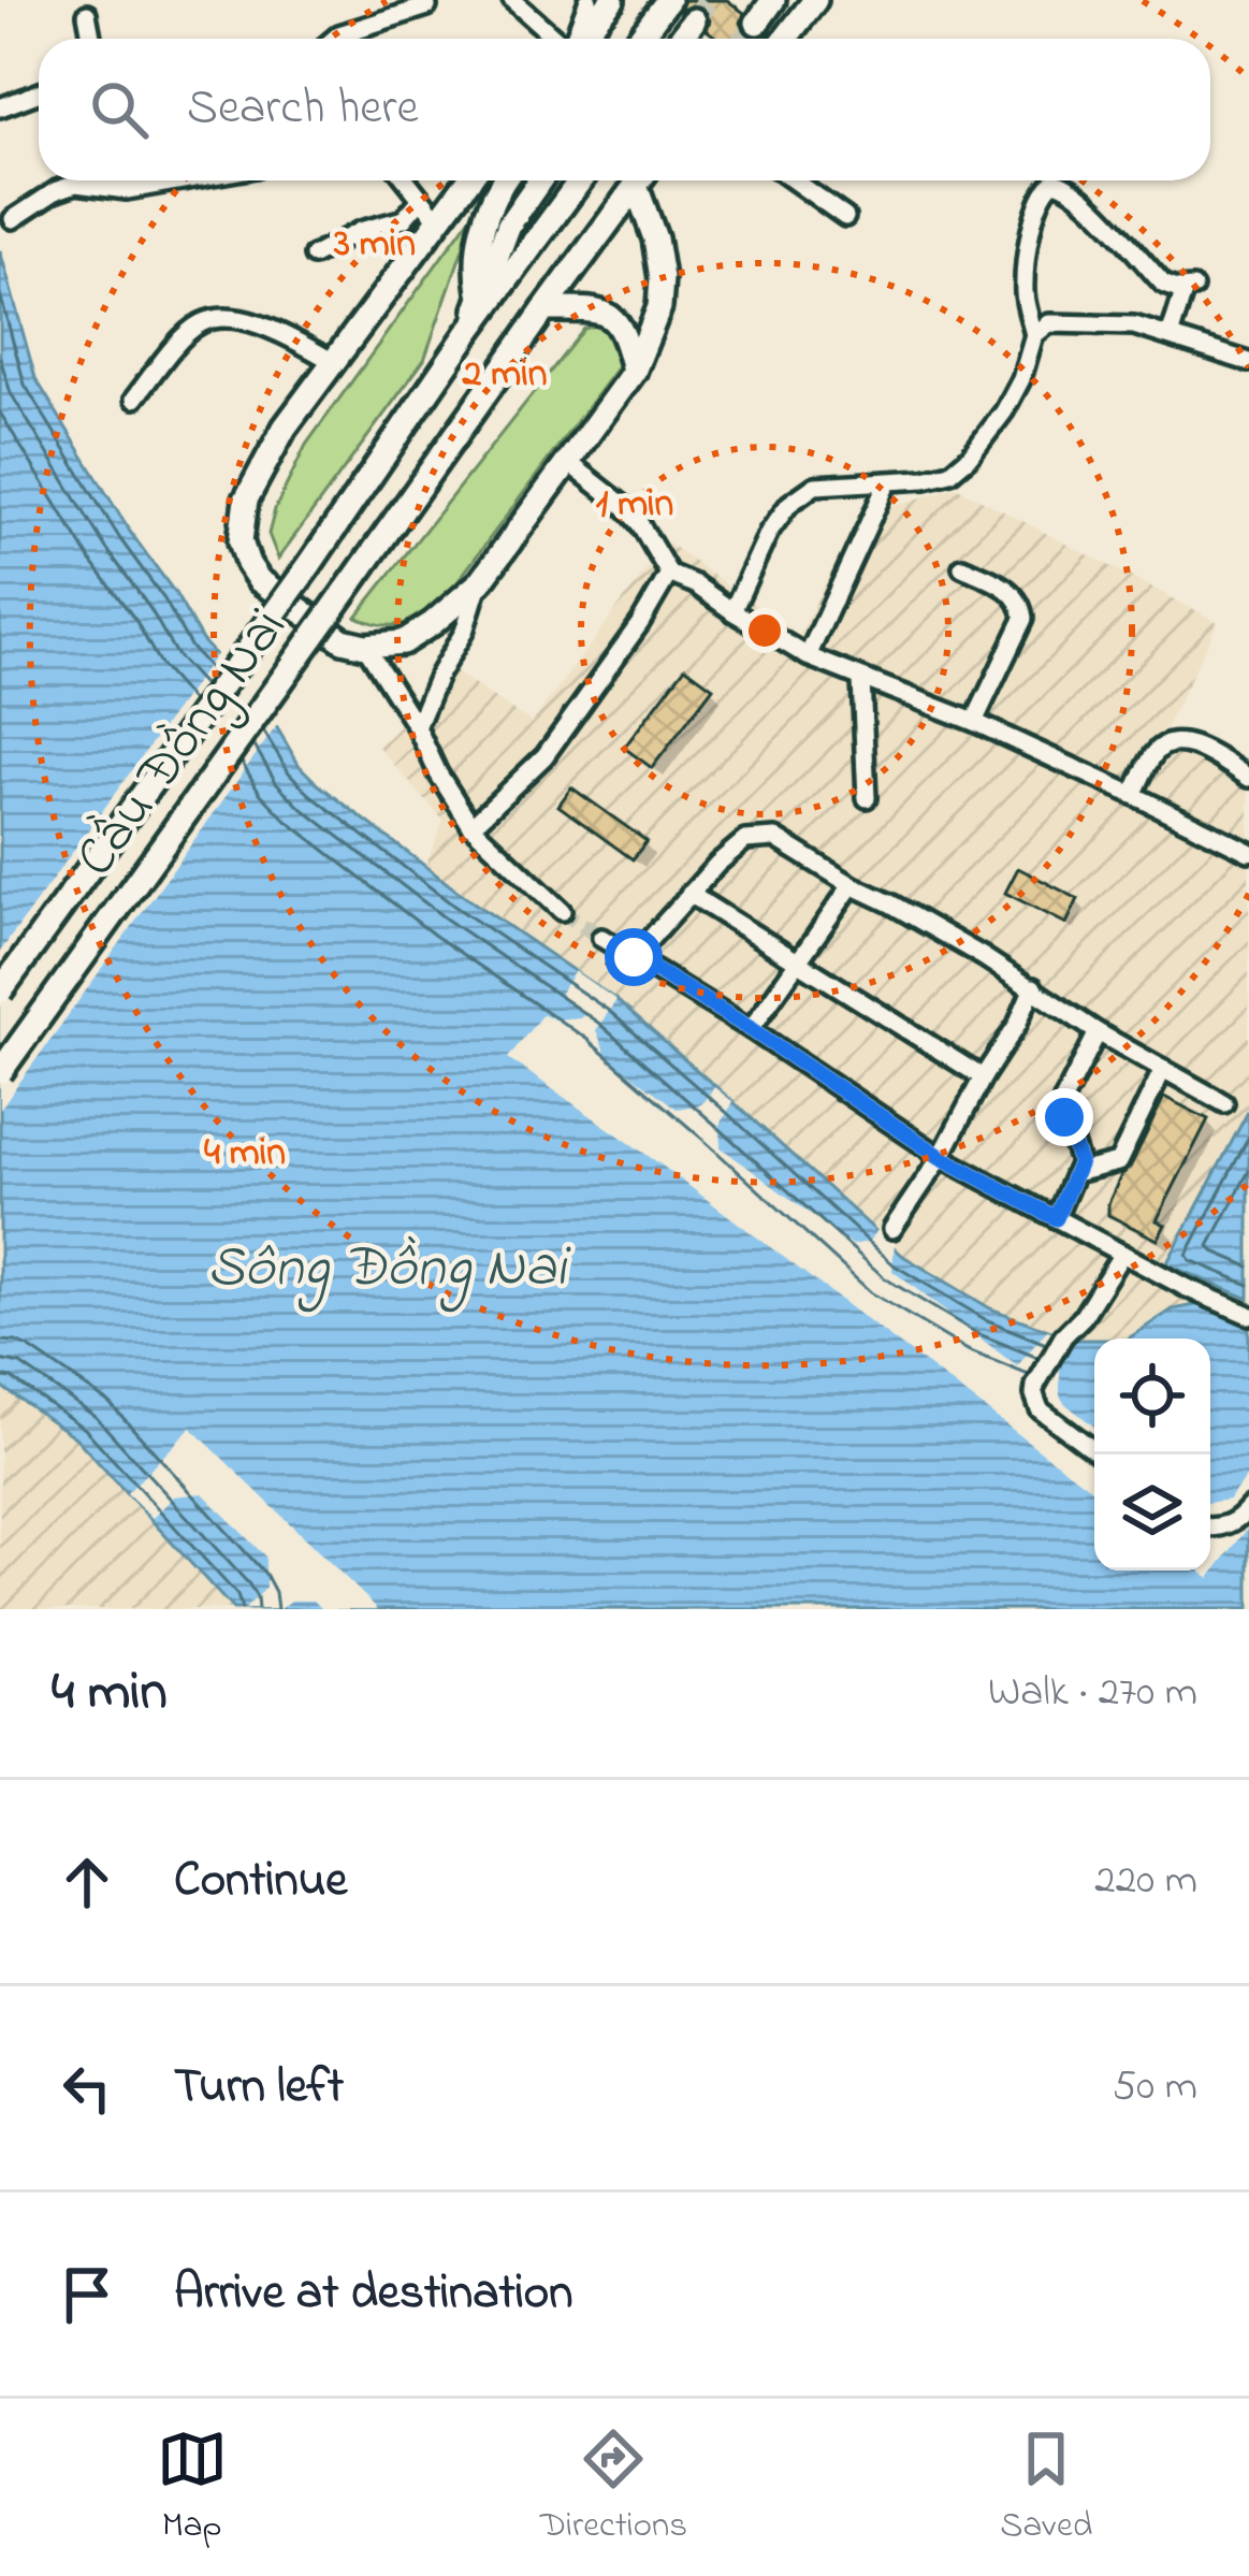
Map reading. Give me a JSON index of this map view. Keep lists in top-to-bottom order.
{
  "streets": {
    "highway": ["Cầu Đồng Nai"]
  },
  "water": ["Sông Đồng Nai"],
  "page": {
    "search": "Search here",
    "heading": ["4 min", "Walk · 270 m"],
    "list": [
      ["Continue", "220 m"],
      ["Turn left", "50 m"],
      "Arrive at destination"
    ],
    "nav": ["Map", "Directions", "Saved"]
  },
  "rings": [
    "3 min",
    "2 min",
    "1 min",
    "4 min"
  ]
}
